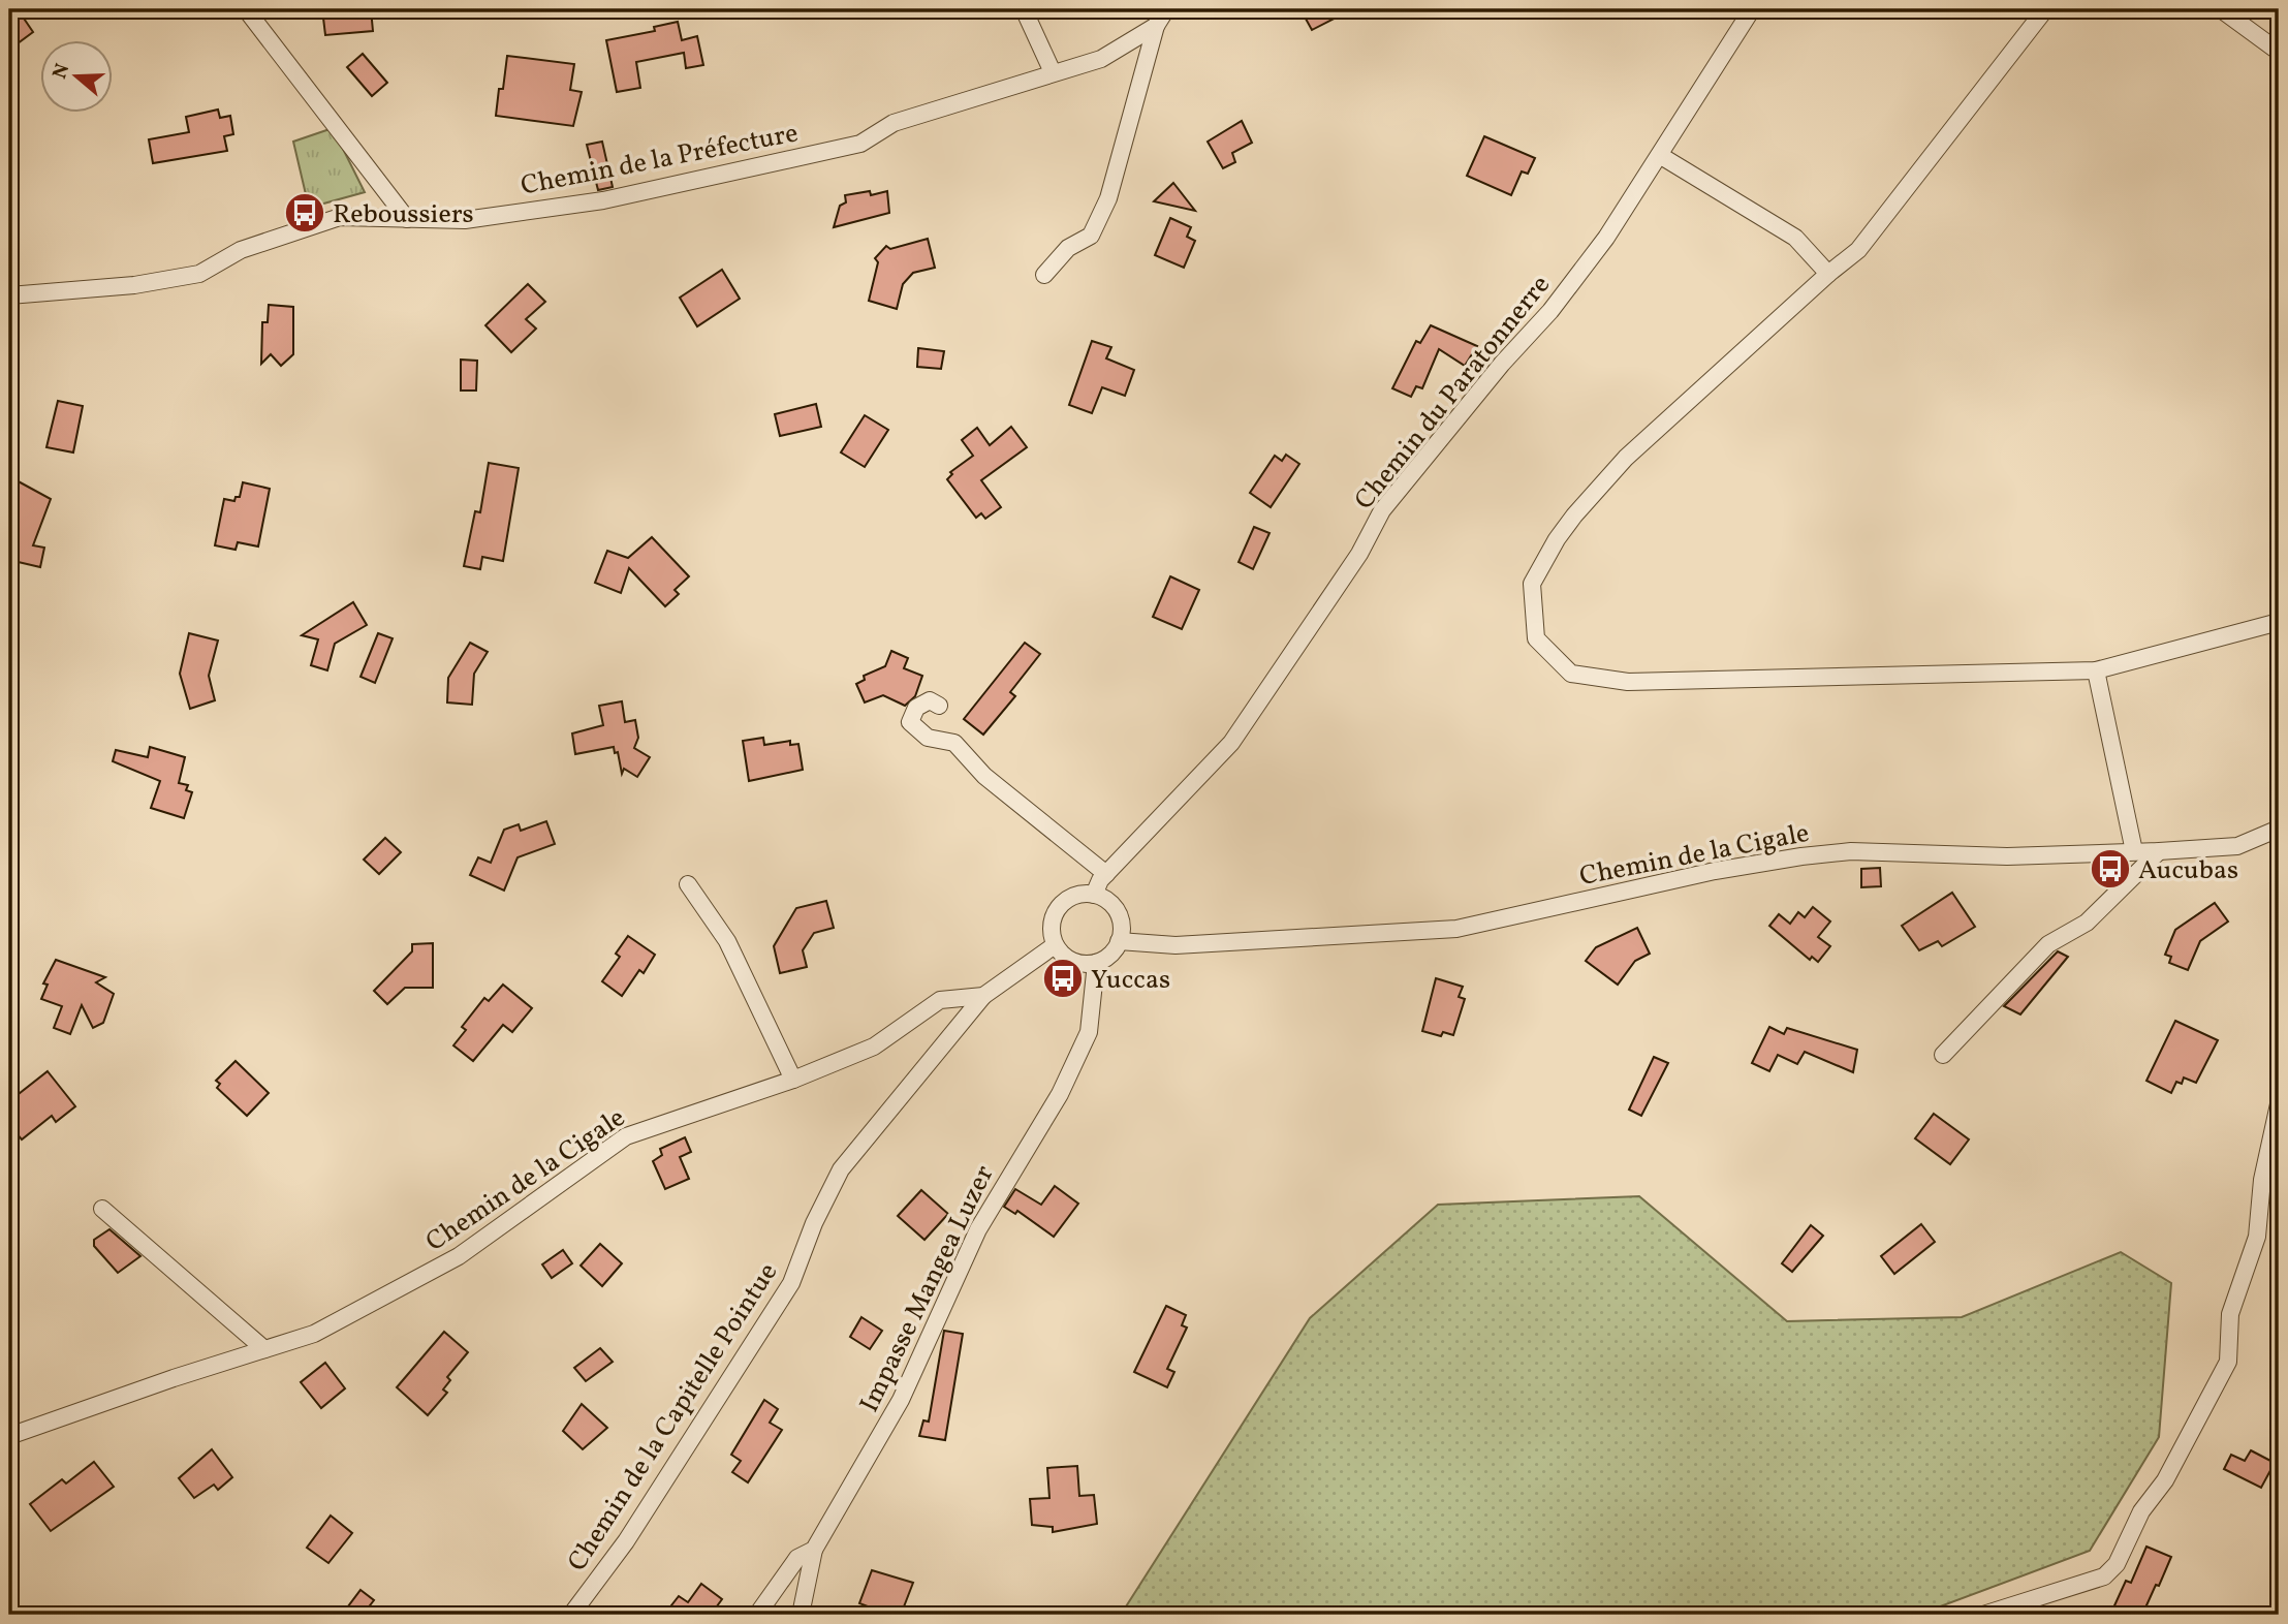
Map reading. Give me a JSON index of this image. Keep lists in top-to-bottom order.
{
  "streets": {
    "street": [
      "Chemin de la Préfecture",
      "Chemin du Paratonnerre",
      "Chemin de la Cigale",
      "Impasse Mangea Luzer",
      "Chemin de la Capitelle Pointue"
    ]
  },
  "crossings": [
    ["Chemin du Paratonnerre", "Chemin de la Cigale"],
    ["Chemin du Paratonnerre", "Impasse Mangea Luzer"],
    ["Chemin de la Cigale", "Impasse Mangea Luzer"],
    ["Chemin de la Cigale", "Chemin de la Capitelle Pointue"]
  ],
  "places": {
    "bus stop": ["Reboussiers", "Aucubas", "Yuccas"]
  },
  "north": "left"
}
